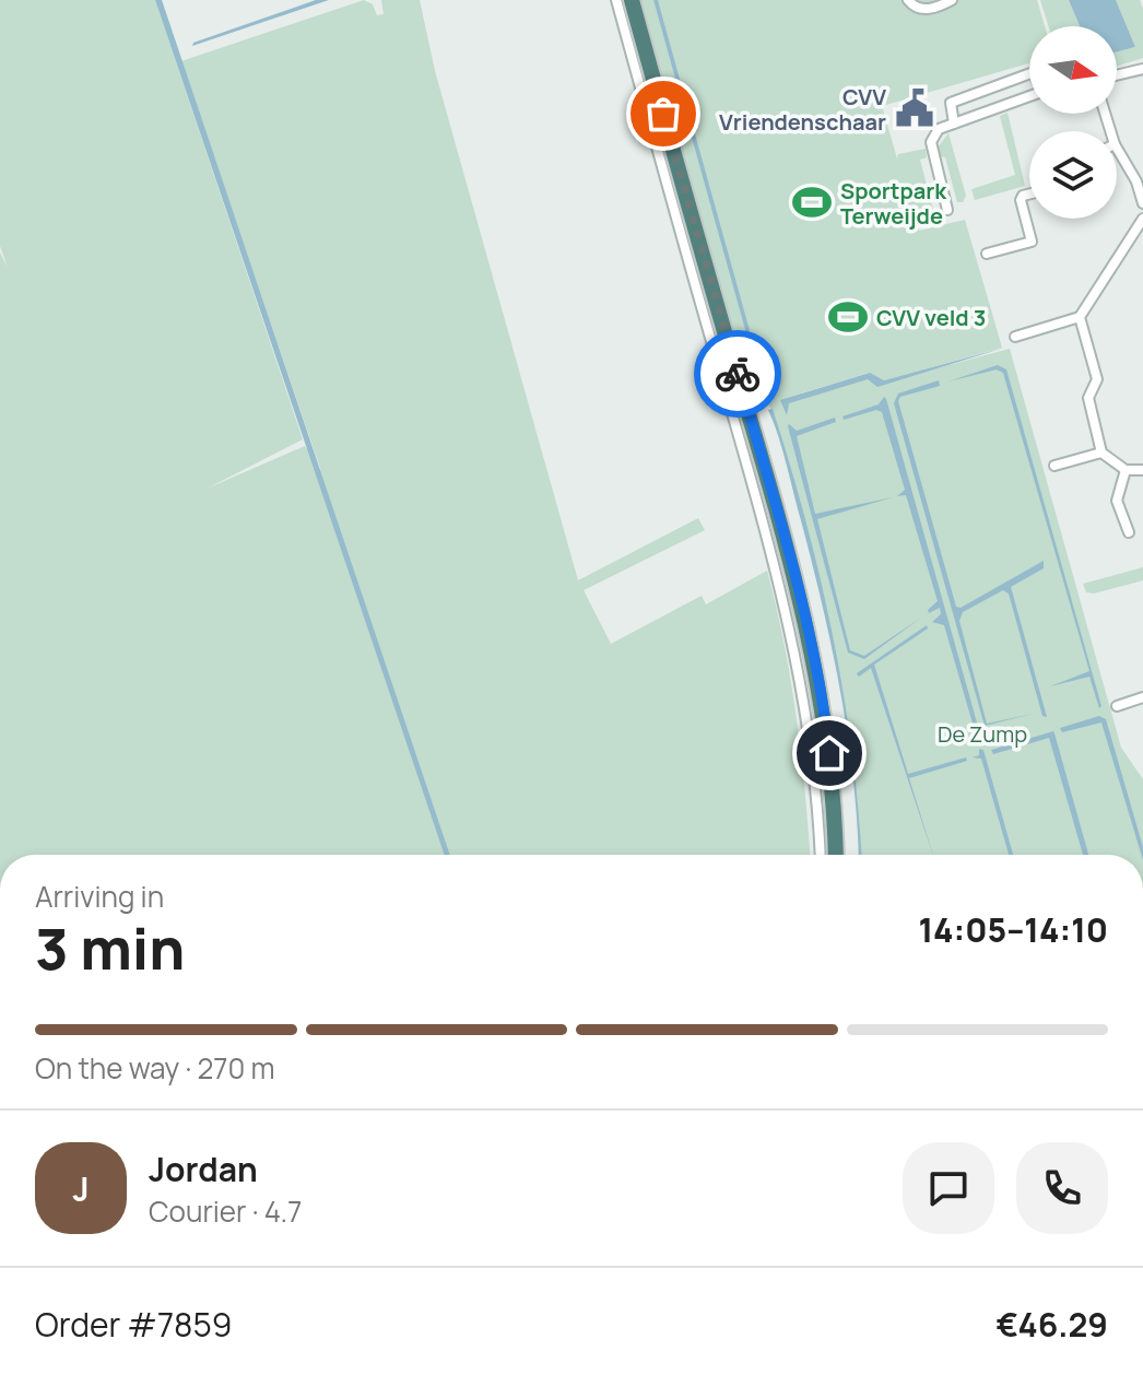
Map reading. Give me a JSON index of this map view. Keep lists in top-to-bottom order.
{
  "parks": ["De Zump"],
  "places": {
    "public building": ["CVV Vriendenschaar"],
    "sports": ["Sportpark Terweijde", "CVV veld 3"]
  },
  "north": "right",
  "page": {
    "heading": ["3 min", "Arriving in", "14:05–14:10"],
    "panel": [
      "Jordan",
      "Courier · 4.7",
      "Order #7859",
      "€46.29"
    ],
    "bar": "On the way · 270 m",
    "round": "J"
  }
}
